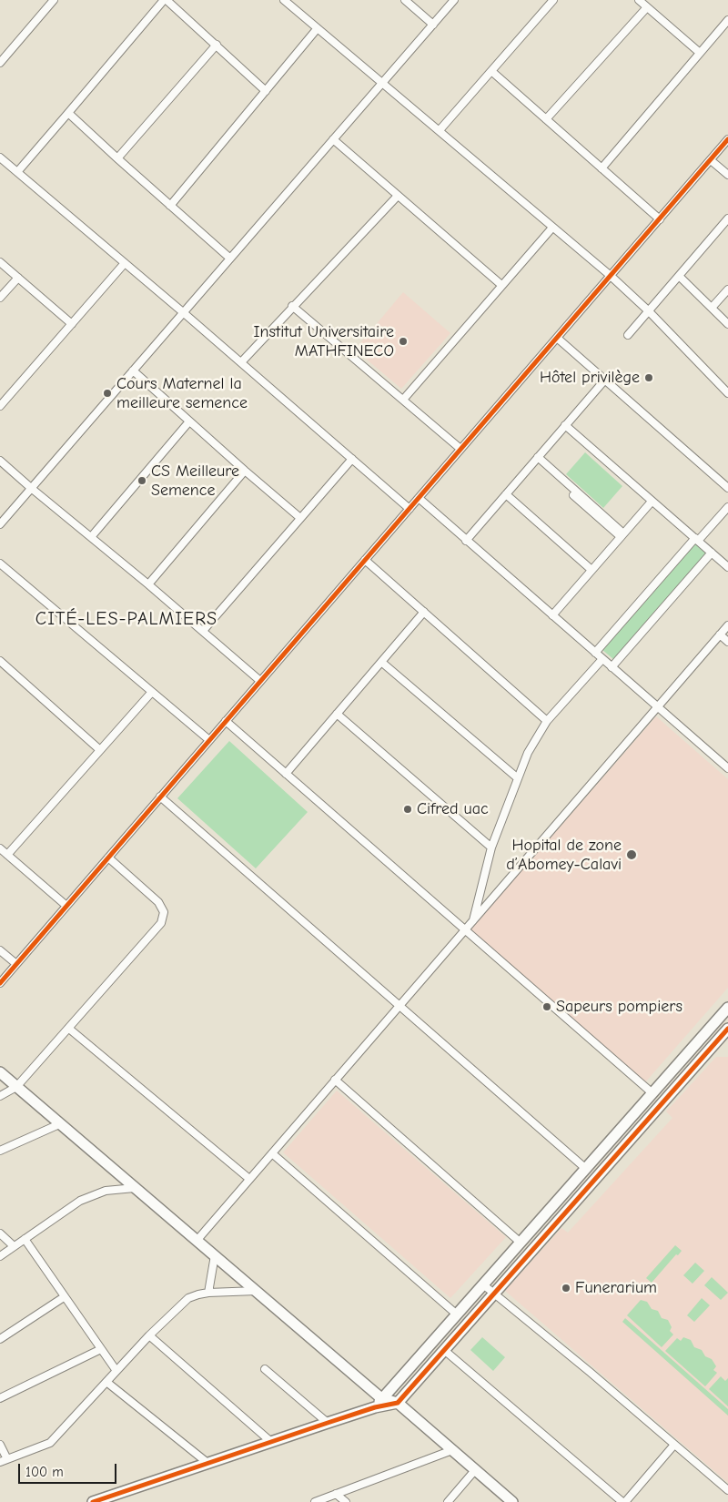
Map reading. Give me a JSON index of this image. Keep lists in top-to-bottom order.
{
  "districts": ["CITÉ-LES-PALMIERS"],
  "places": [
    "Institut Universitaire MATHFINECO",
    "Hôtel privilège",
    "Cours Maternel la meilleure semence",
    "CS Meilleure Semence",
    "Cifred uac",
    "Hopital de zone d’Abomey-Calavi",
    "Sapeurs pompiers",
    "Funerarium"
  ],
  "scale_bar": "100 m"
}
